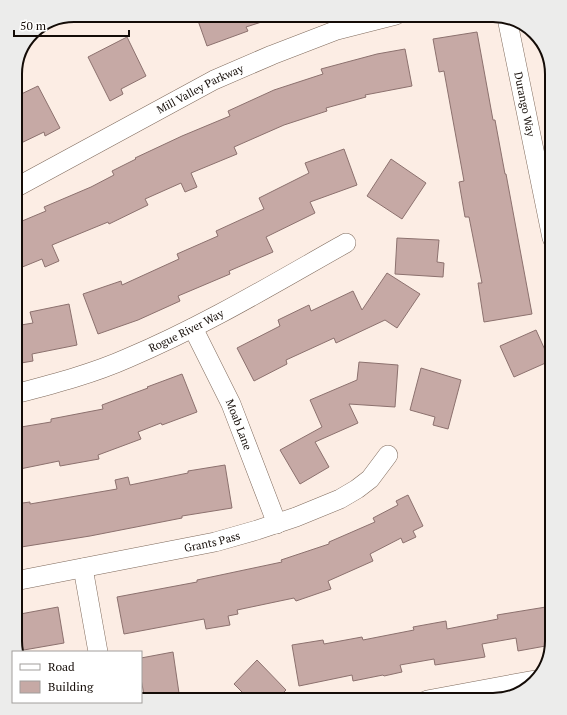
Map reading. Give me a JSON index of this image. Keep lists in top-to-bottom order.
{
  "streets": {
    "street": [
      "Mill Valley Parkway",
      "Durango Way",
      "Rogue River Way",
      "Moab Lane",
      "Grants Pass"
    ]
  },
  "crossings": [
    ["Rogue River Way", "Moab Lane"],
    ["Moab Lane", "Grants Pass"]
  ],
  "legend": ["Road", "Building"],
  "scale_bar": "50 m"
}
